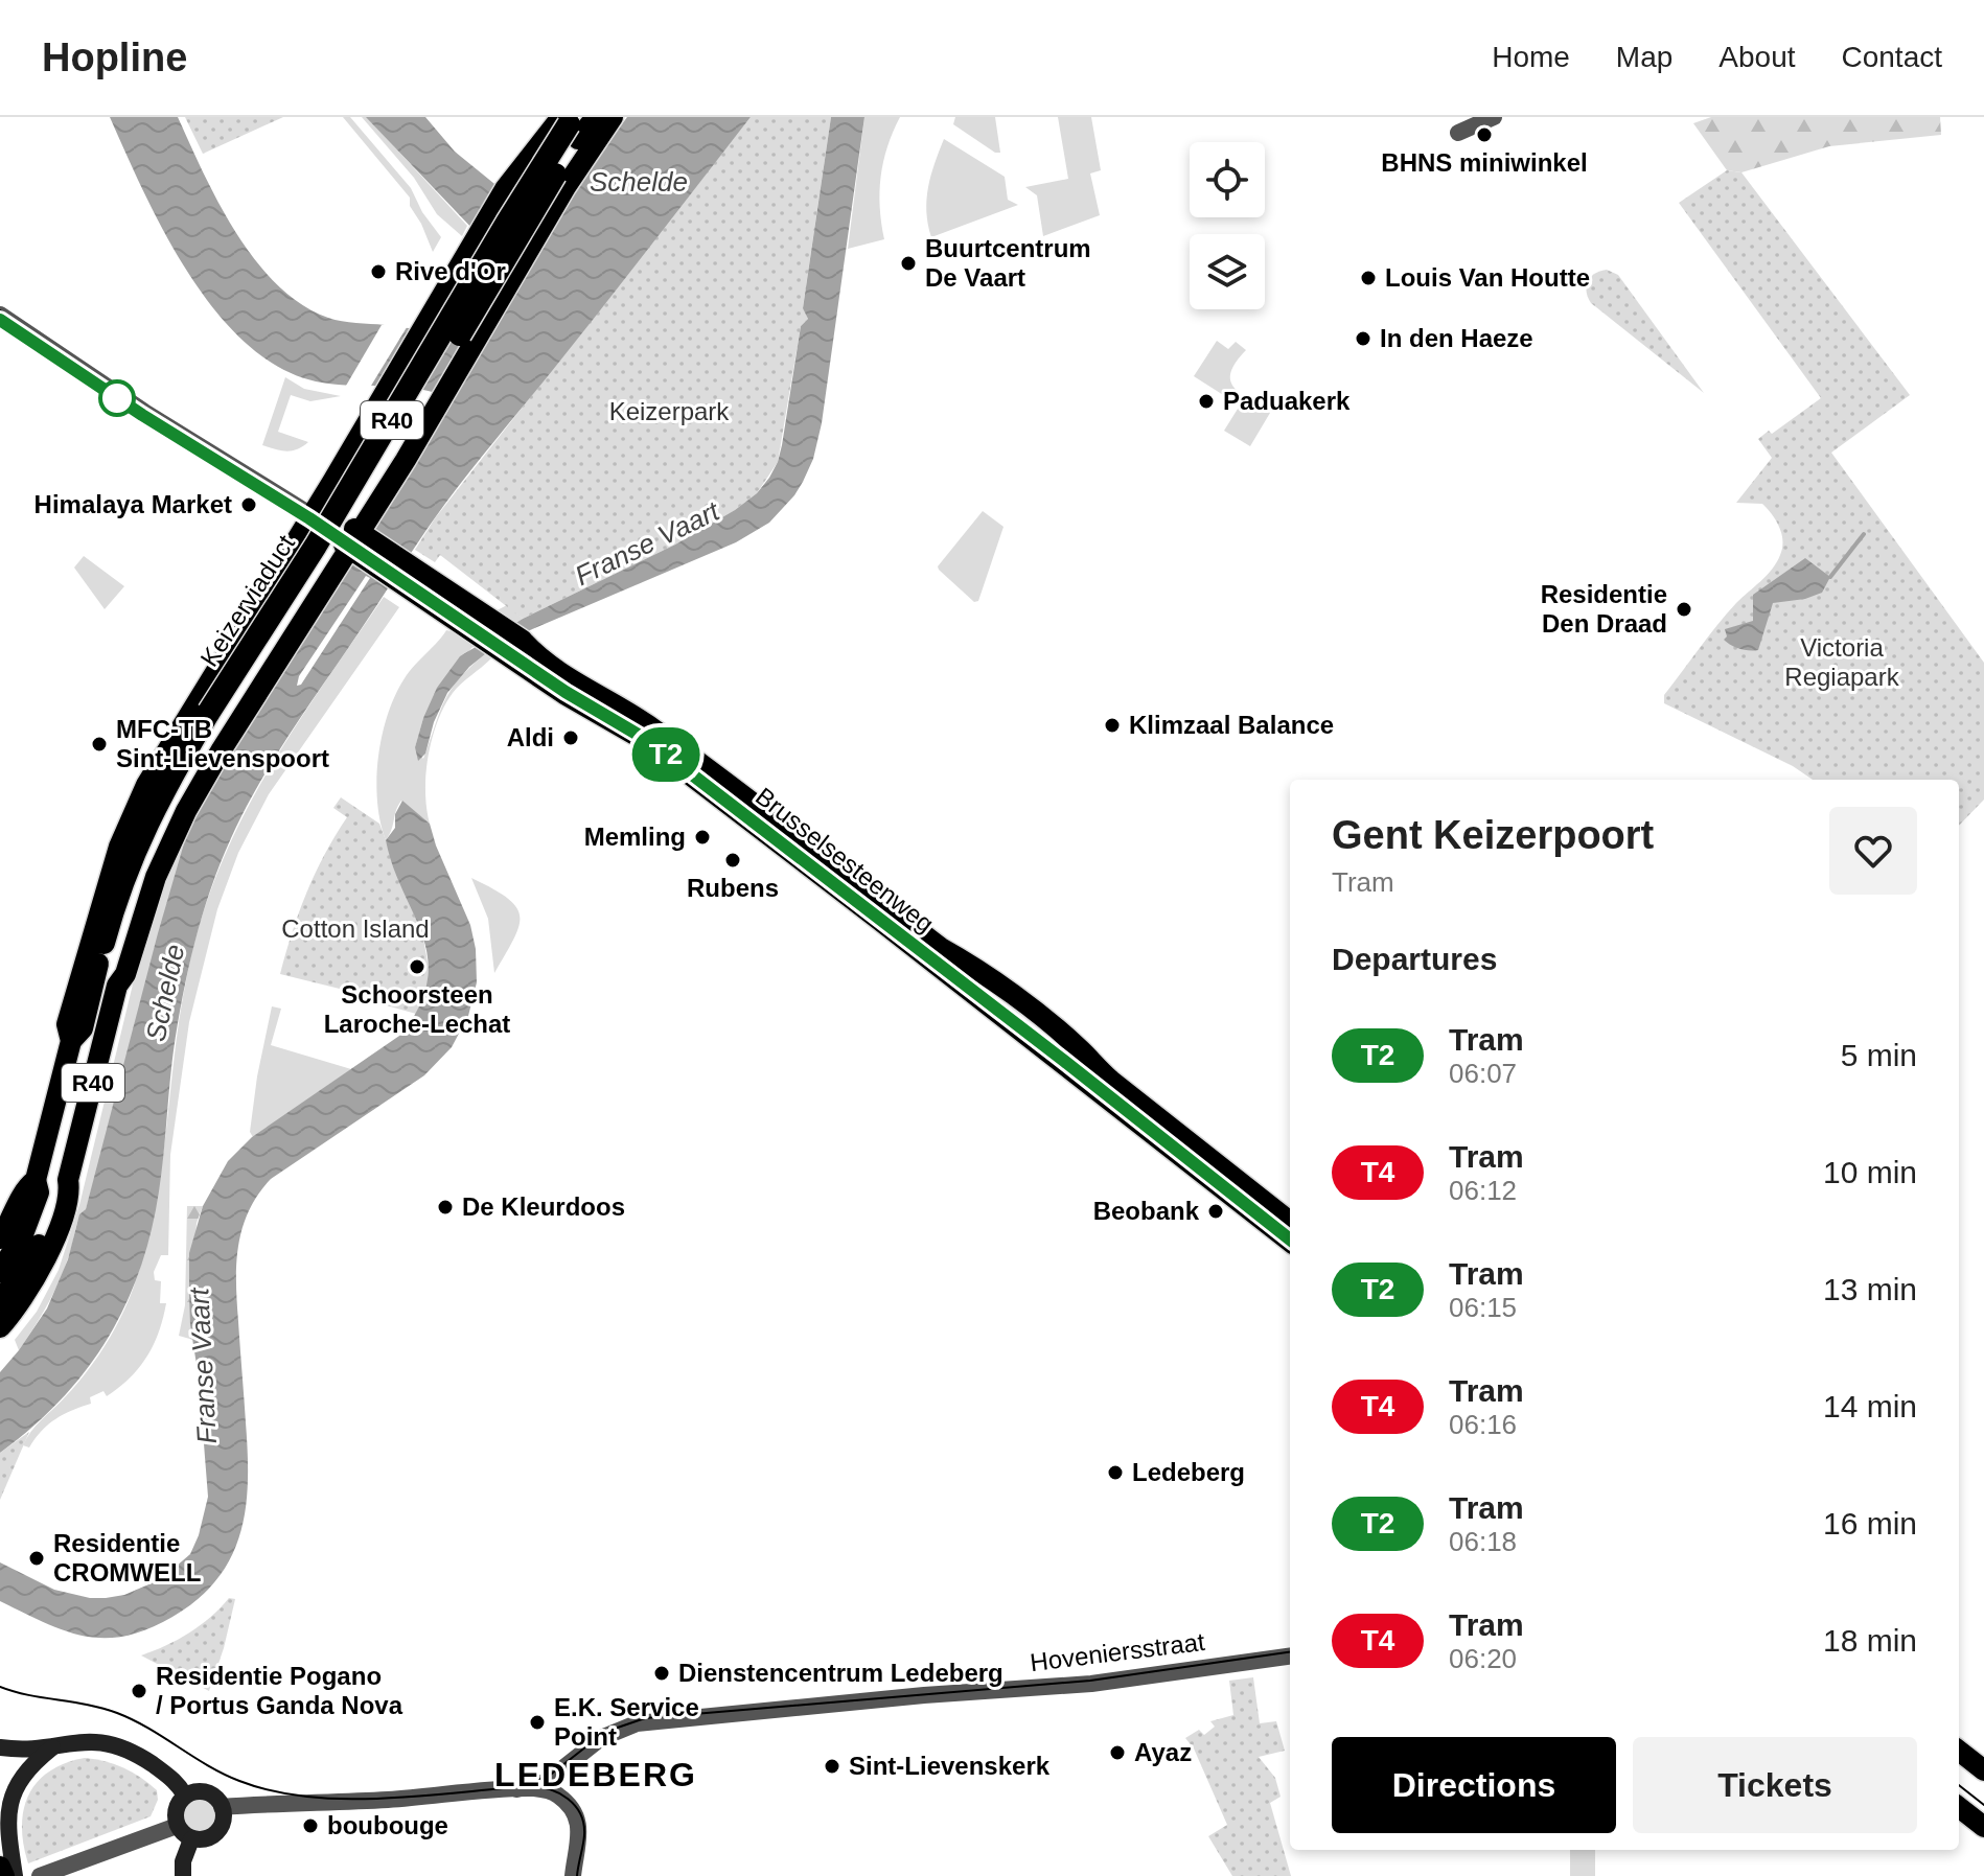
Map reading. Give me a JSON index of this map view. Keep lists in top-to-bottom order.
{
  "streets": {
    "highway": ["R40", "Keizerviaduct"],
    "main road": ["Brusselsesteenweg"],
    "street": ["Hoveniersstraat"]
  },
  "crossings": [
    ["R40", "Keizerviaduct"]
  ],
  "districts": ["LEDEBERG"],
  "water": ["Schelde", "Franse Vaart"],
  "parks": ["Keizerpark", "Victoria Regiapark", "Cotton Island"],
  "places": [
    "BHNS miniwinkel",
    "Buurtcentrum De Vaart",
    "Rive d'Or",
    "Louis Van Houtte",
    "In den Haeze",
    "Paduakerk",
    "Himalaya Market",
    "Residentie Den Draad",
    "Klimzaal Balance",
    "Aldi",
    "MFC-TB Sint-Lievenspoort",
    "Memling",
    "Rubens",
    "Schoorsteen Laroche-Lechat",
    "De Kleurdoos",
    "Beobank",
    "Ledeberg",
    "Residentie CROMWELL",
    "Dienstencentrum Ledeberg",
    "Residentie Pogano / Portus Ganda Nova",
    "E.K. Service Point",
    "Ayaz",
    "Sint-Lievenskerk",
    "boubouge"
  ],
  "lines": ["tram line T2"],
  "page": {
    "header": "Hopline",
    "nav": [
      "Home",
      "Map",
      "About",
      "Contact"
    ],
    "on_map": "T2",
    "heading": [
      ["Gent Keizerpoort", "Tram"],
      "Departures"
    ],
    "list": [
      {
        "mark": "T2",
        "name": "Tram",
        "note": "06:07",
        "value": "5 min"
      },
      {
        "mark": "T4",
        "name": "Tram",
        "note": "06:12",
        "value": "10 min"
      },
      {
        "mark": "T2",
        "name": "Tram",
        "note": "06:15",
        "value": "13 min"
      },
      {
        "mark": "T4",
        "name": "Tram",
        "note": "06:16",
        "value": "14 min"
      },
      {
        "mark": "T2",
        "name": "Tram",
        "note": "06:18",
        "value": "16 min"
      },
      {
        "mark": "T4",
        "name": "Tram",
        "note": "06:20",
        "value": "18 min"
      }
    ],
    "buttons": ["Directions", "Tickets"]
  }
}
